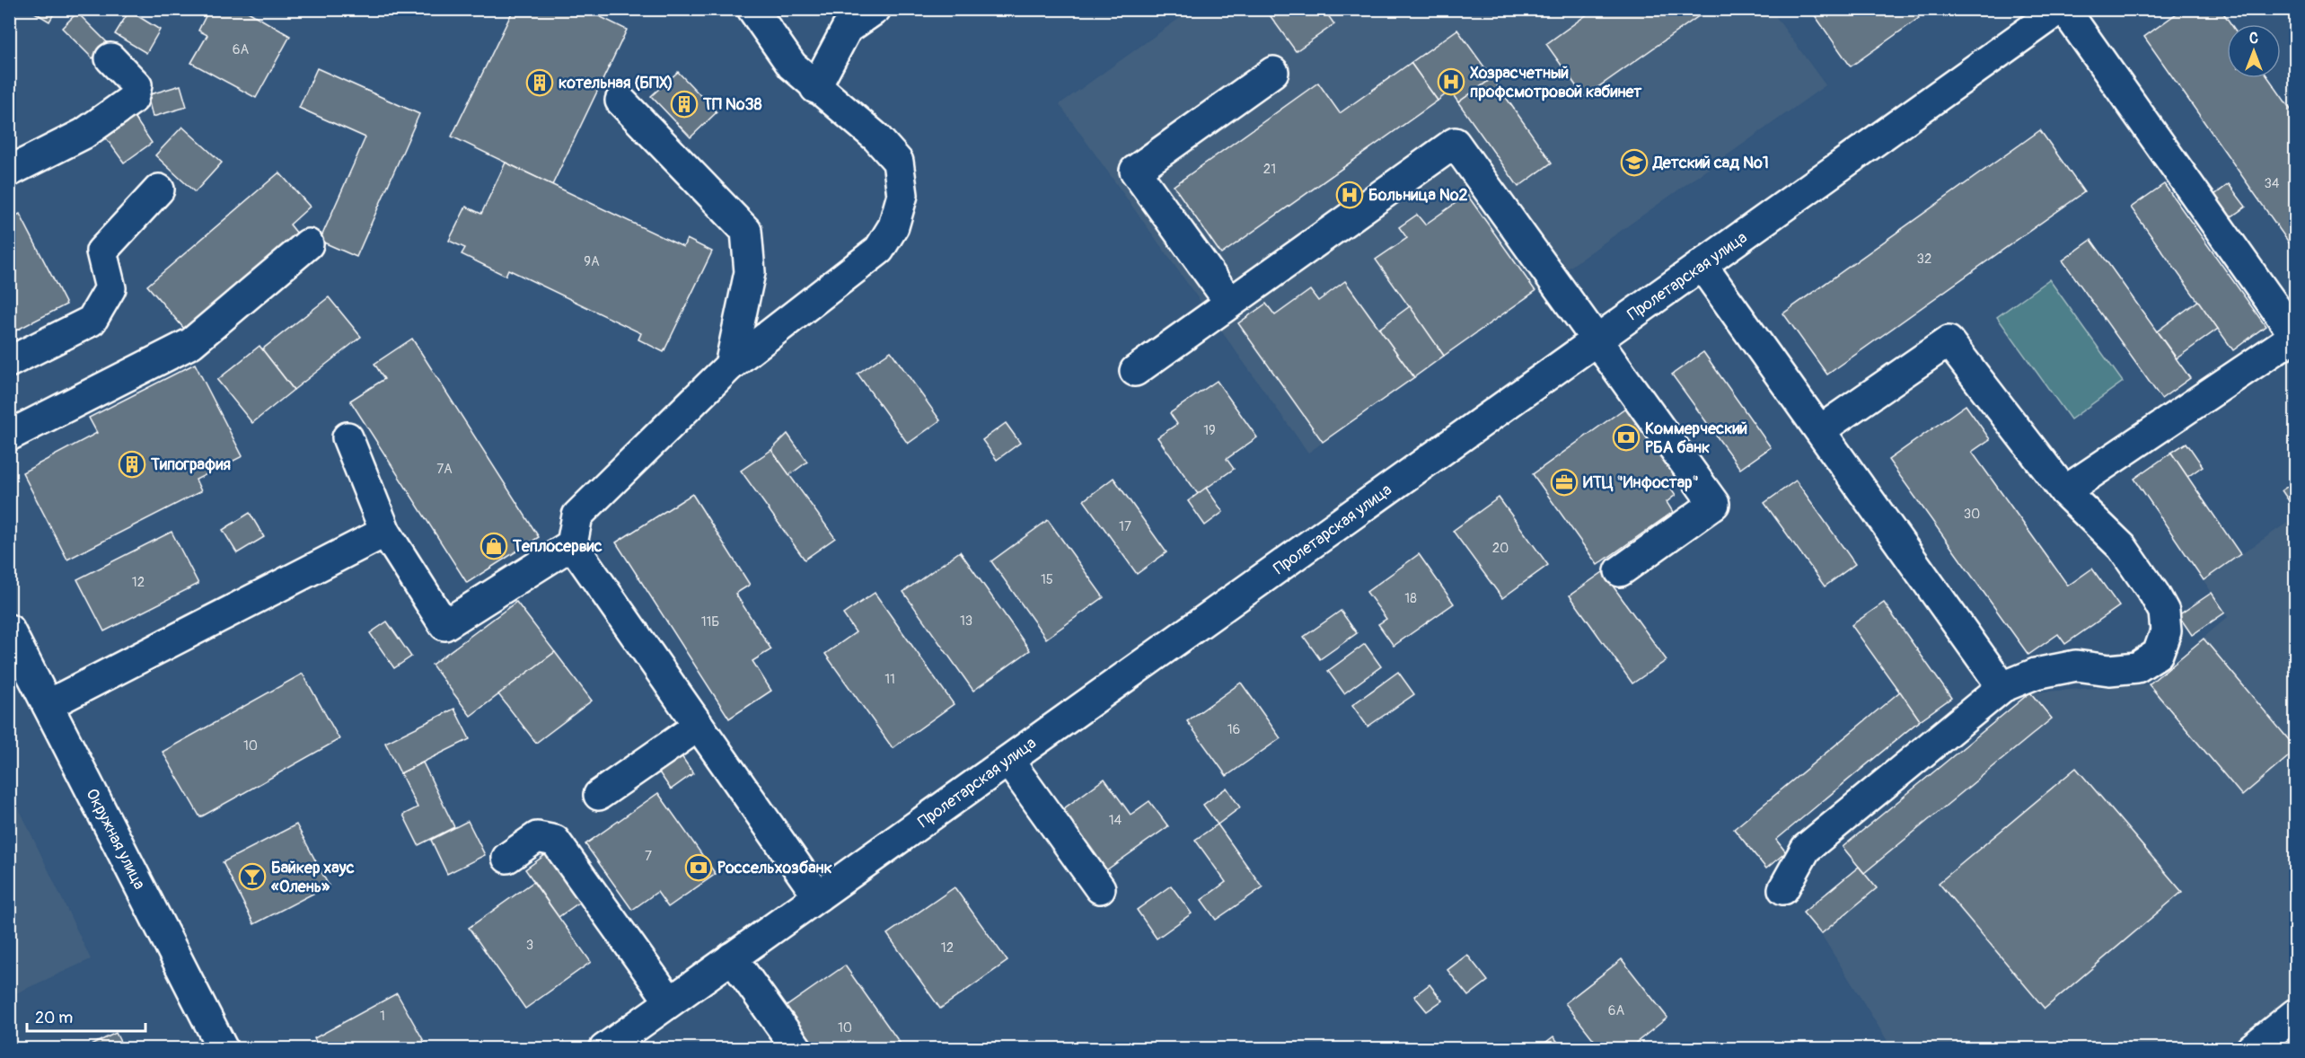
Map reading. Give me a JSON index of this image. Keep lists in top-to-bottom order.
{
  "streets": {
    "main road": ["Пролетарская улица", "Окружная улица"]
  },
  "places": {
    "hospital": ["Хозрасчетный профсмотровой кабинет", "Больница №2"],
    "building": ["котельная (БПХ)", "ТП №38", "Типография"],
    "school or university": ["Детский сад №1"],
    "bank": ["Коммерческий РБА банк", "Россельхозбанк"],
    "office": ["ИТЦ \"Инфостар\""],
    "shop": ["Теплосервис"],
    "bar": ["Байкер хаус «Олень»"]
  },
  "house_numbers": [
    "6А",
    "21",
    "34",
    "32",
    "9А",
    "19",
    "7А",
    "30",
    "17",
    "20",
    "15",
    "12",
    "18",
    "13",
    "11Б",
    "11",
    "16",
    "10",
    "14",
    "7",
    "3",
    "12",
    "6А",
    "1",
    "10"
  ],
  "scale_bar": "20 m",
  "north": "top"
}
